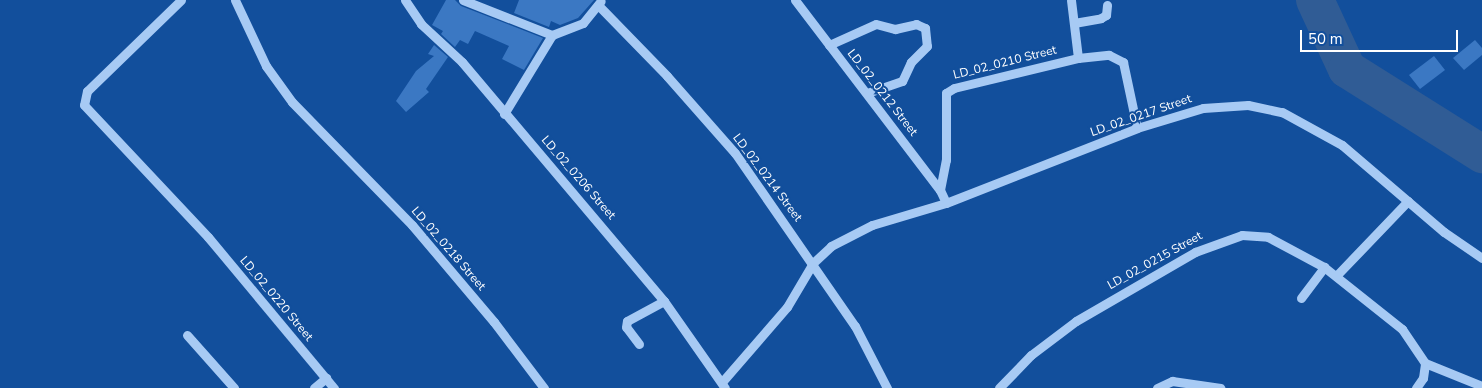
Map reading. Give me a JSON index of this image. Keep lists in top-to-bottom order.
{
  "streets": {
    "street": [
      "LD_02_0210 Street",
      "LD_02_0212 Street",
      "LD_02_0217 Street",
      "LD_02_0206 Street",
      "LD_02_0214 Street",
      "LD_02_0218 Street",
      "LD_02_0215 Street",
      "LD_02_0220 Street"
    ]
  },
  "crossings": [
    ["LD_02_0210 Street", "LD_02_0212 Street"],
    ["LD_02_0210 Street", "LD_02_0217 Street"],
    ["LD_02_0212 Street", "LD_02_0217 Street"],
    ["LD_02_0217 Street", "LD_02_0206 Street"],
    ["LD_02_0217 Street", "LD_02_0214 Street"],
    ["LD_02_0206 Street", "LD_02_0214 Street"]
  ],
  "scale_bar": "50 m"
}
